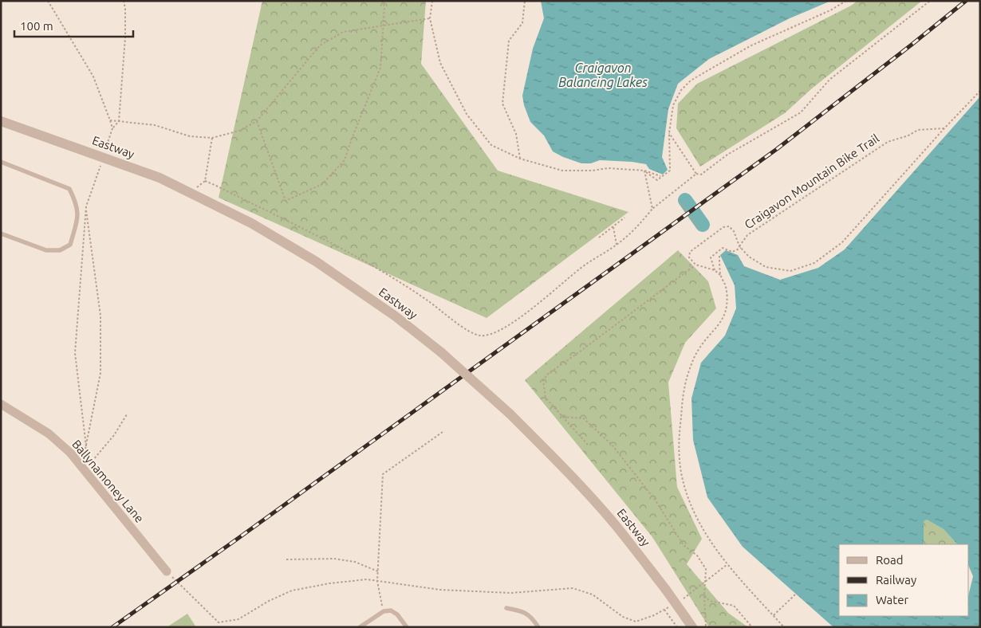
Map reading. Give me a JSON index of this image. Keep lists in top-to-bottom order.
{
  "streets": {
    "street": ["Eastway", "Ballynamoney Lane"],
    "path": ["Craigavon Mountain Bike Trail"]
  },
  "water": ["Craigavon Balancing Lakes"],
  "legend": ["Road", "Railway", "Water"],
  "scale_bar": "100 m"
}
